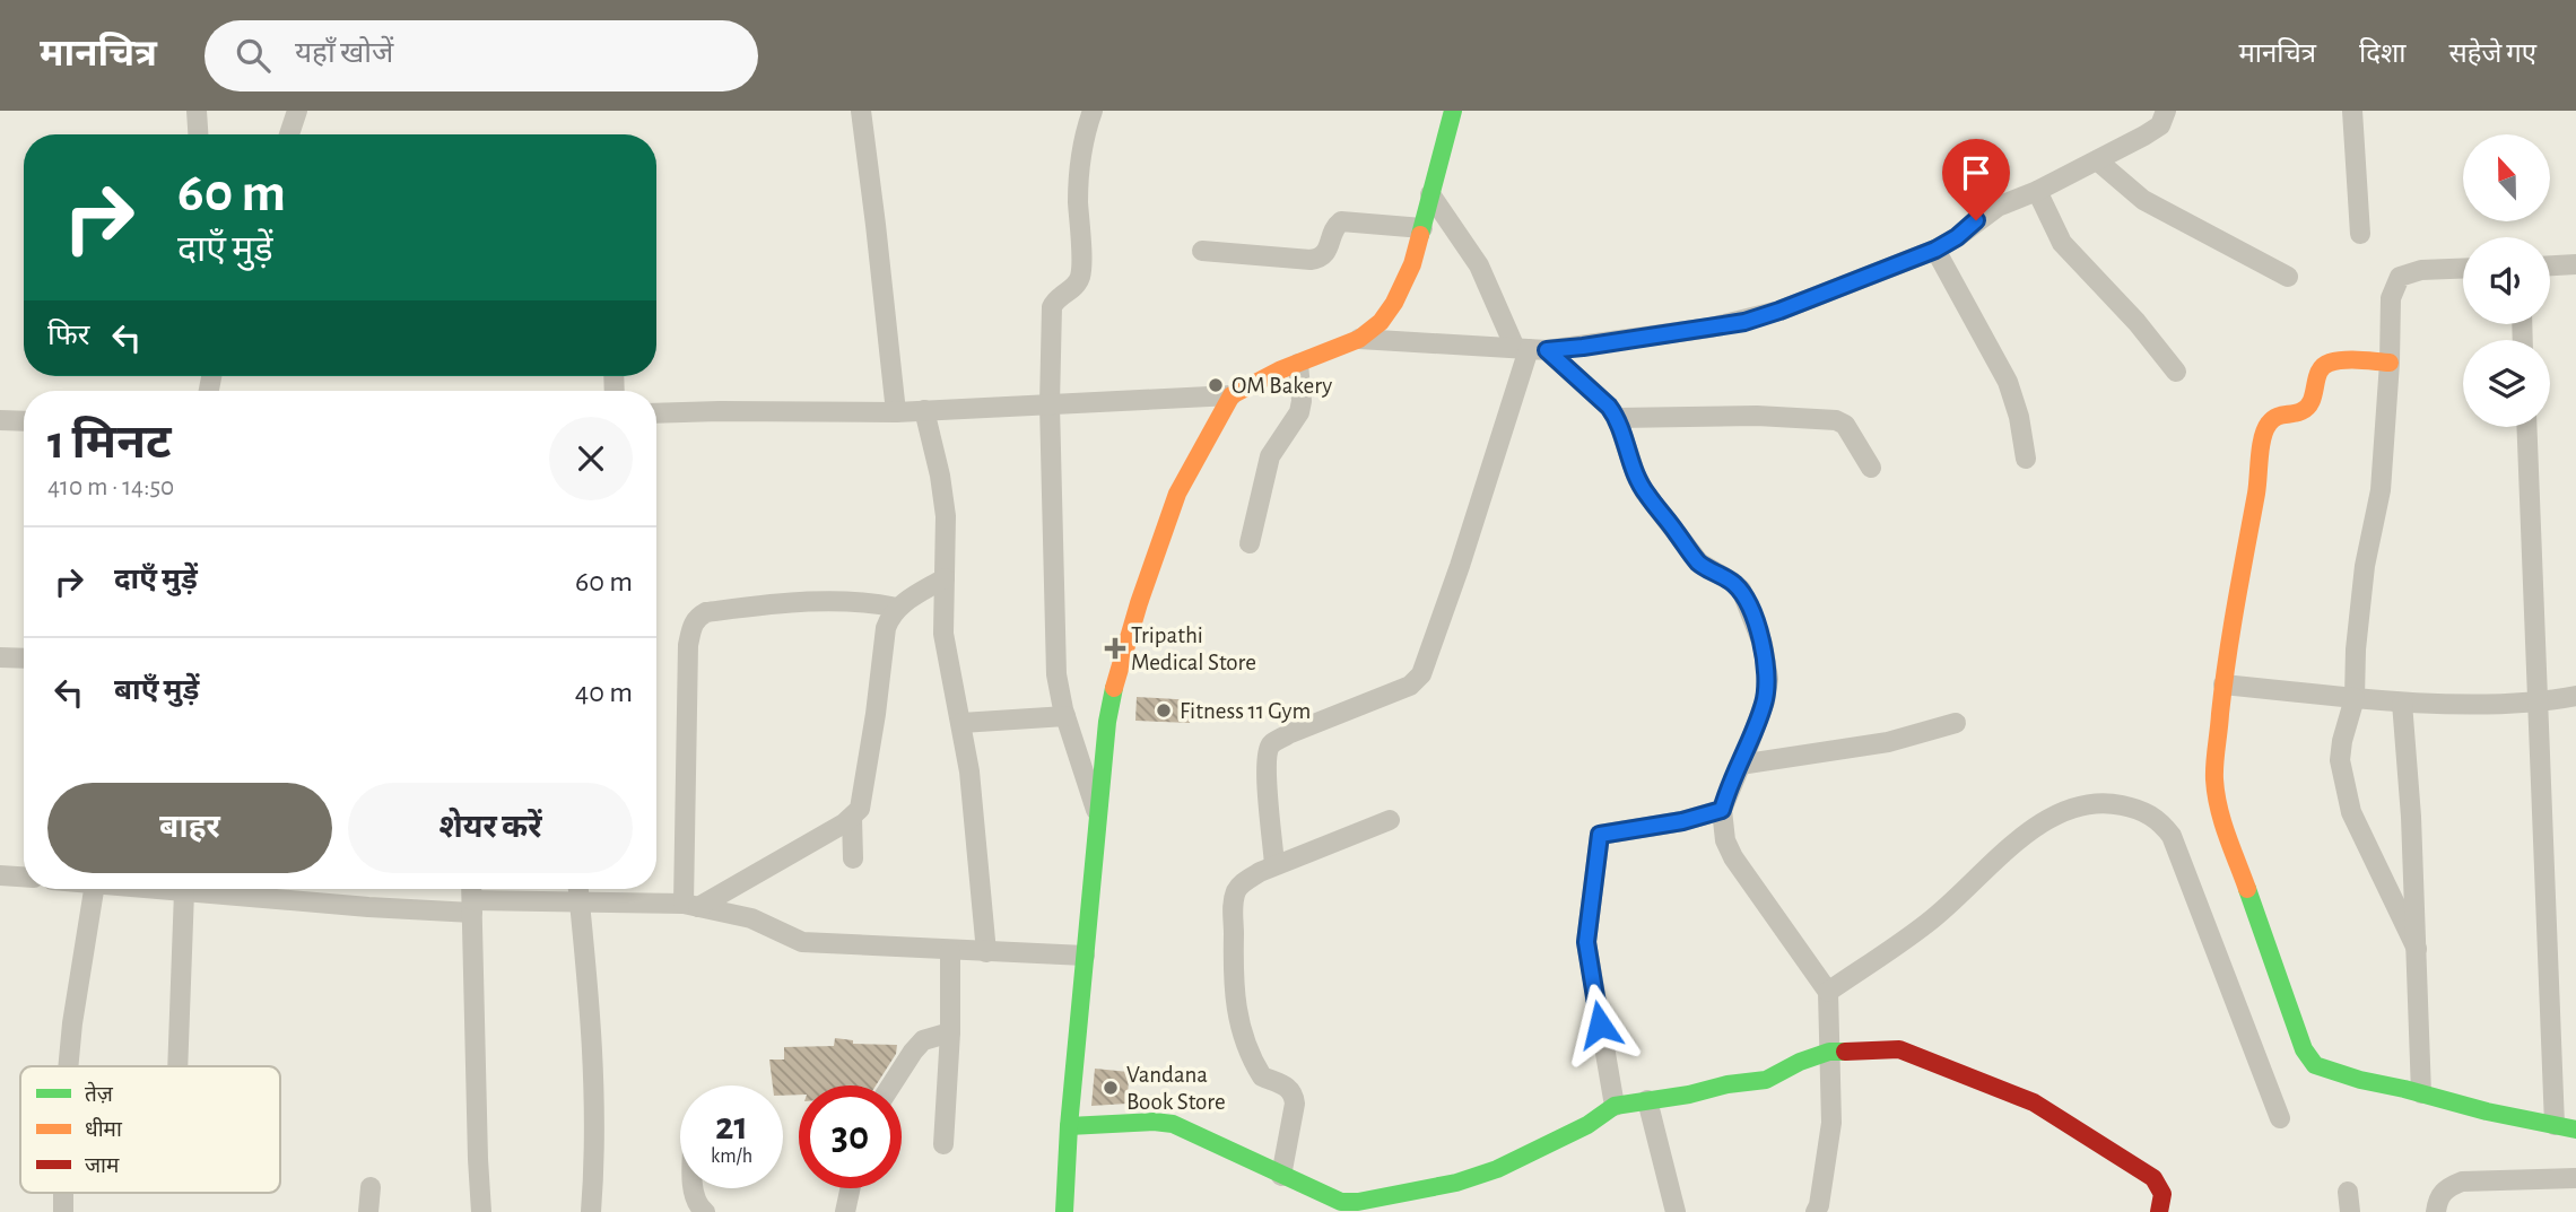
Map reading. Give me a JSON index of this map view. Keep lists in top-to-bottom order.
{
  "places": {
    "other": ["OM Bakery", "Fitness 11 Gym", "Vandana Book Store"],
    "health": ["Tripathi Medical Store"]
  },
  "legend": ["तेज़", "धीमा", "जाम"],
  "north": "top",
  "page": {
    "header": "मानचित्र",
    "search": "यहाँ खोजें",
    "nav": ["मानचित्र", "दिशा", "सहेजे गए"],
    "turn": ["60 m", "दाएँ मुड़ें"],
    "then": "फिर",
    "heading": ["1 मिनट", "410 m · 14:50"],
    "list": [
      {
        "name": "दाएँ मुड़ें",
        "value": "60 m"
      },
      {
        "name": "बाएँ मुड़ें",
        "value": "40 m"
      }
    ],
    "buttons": ["बाहर", "शेयर करें"],
    "speed": "21 km/h",
    "limit": "30"
  }
}
